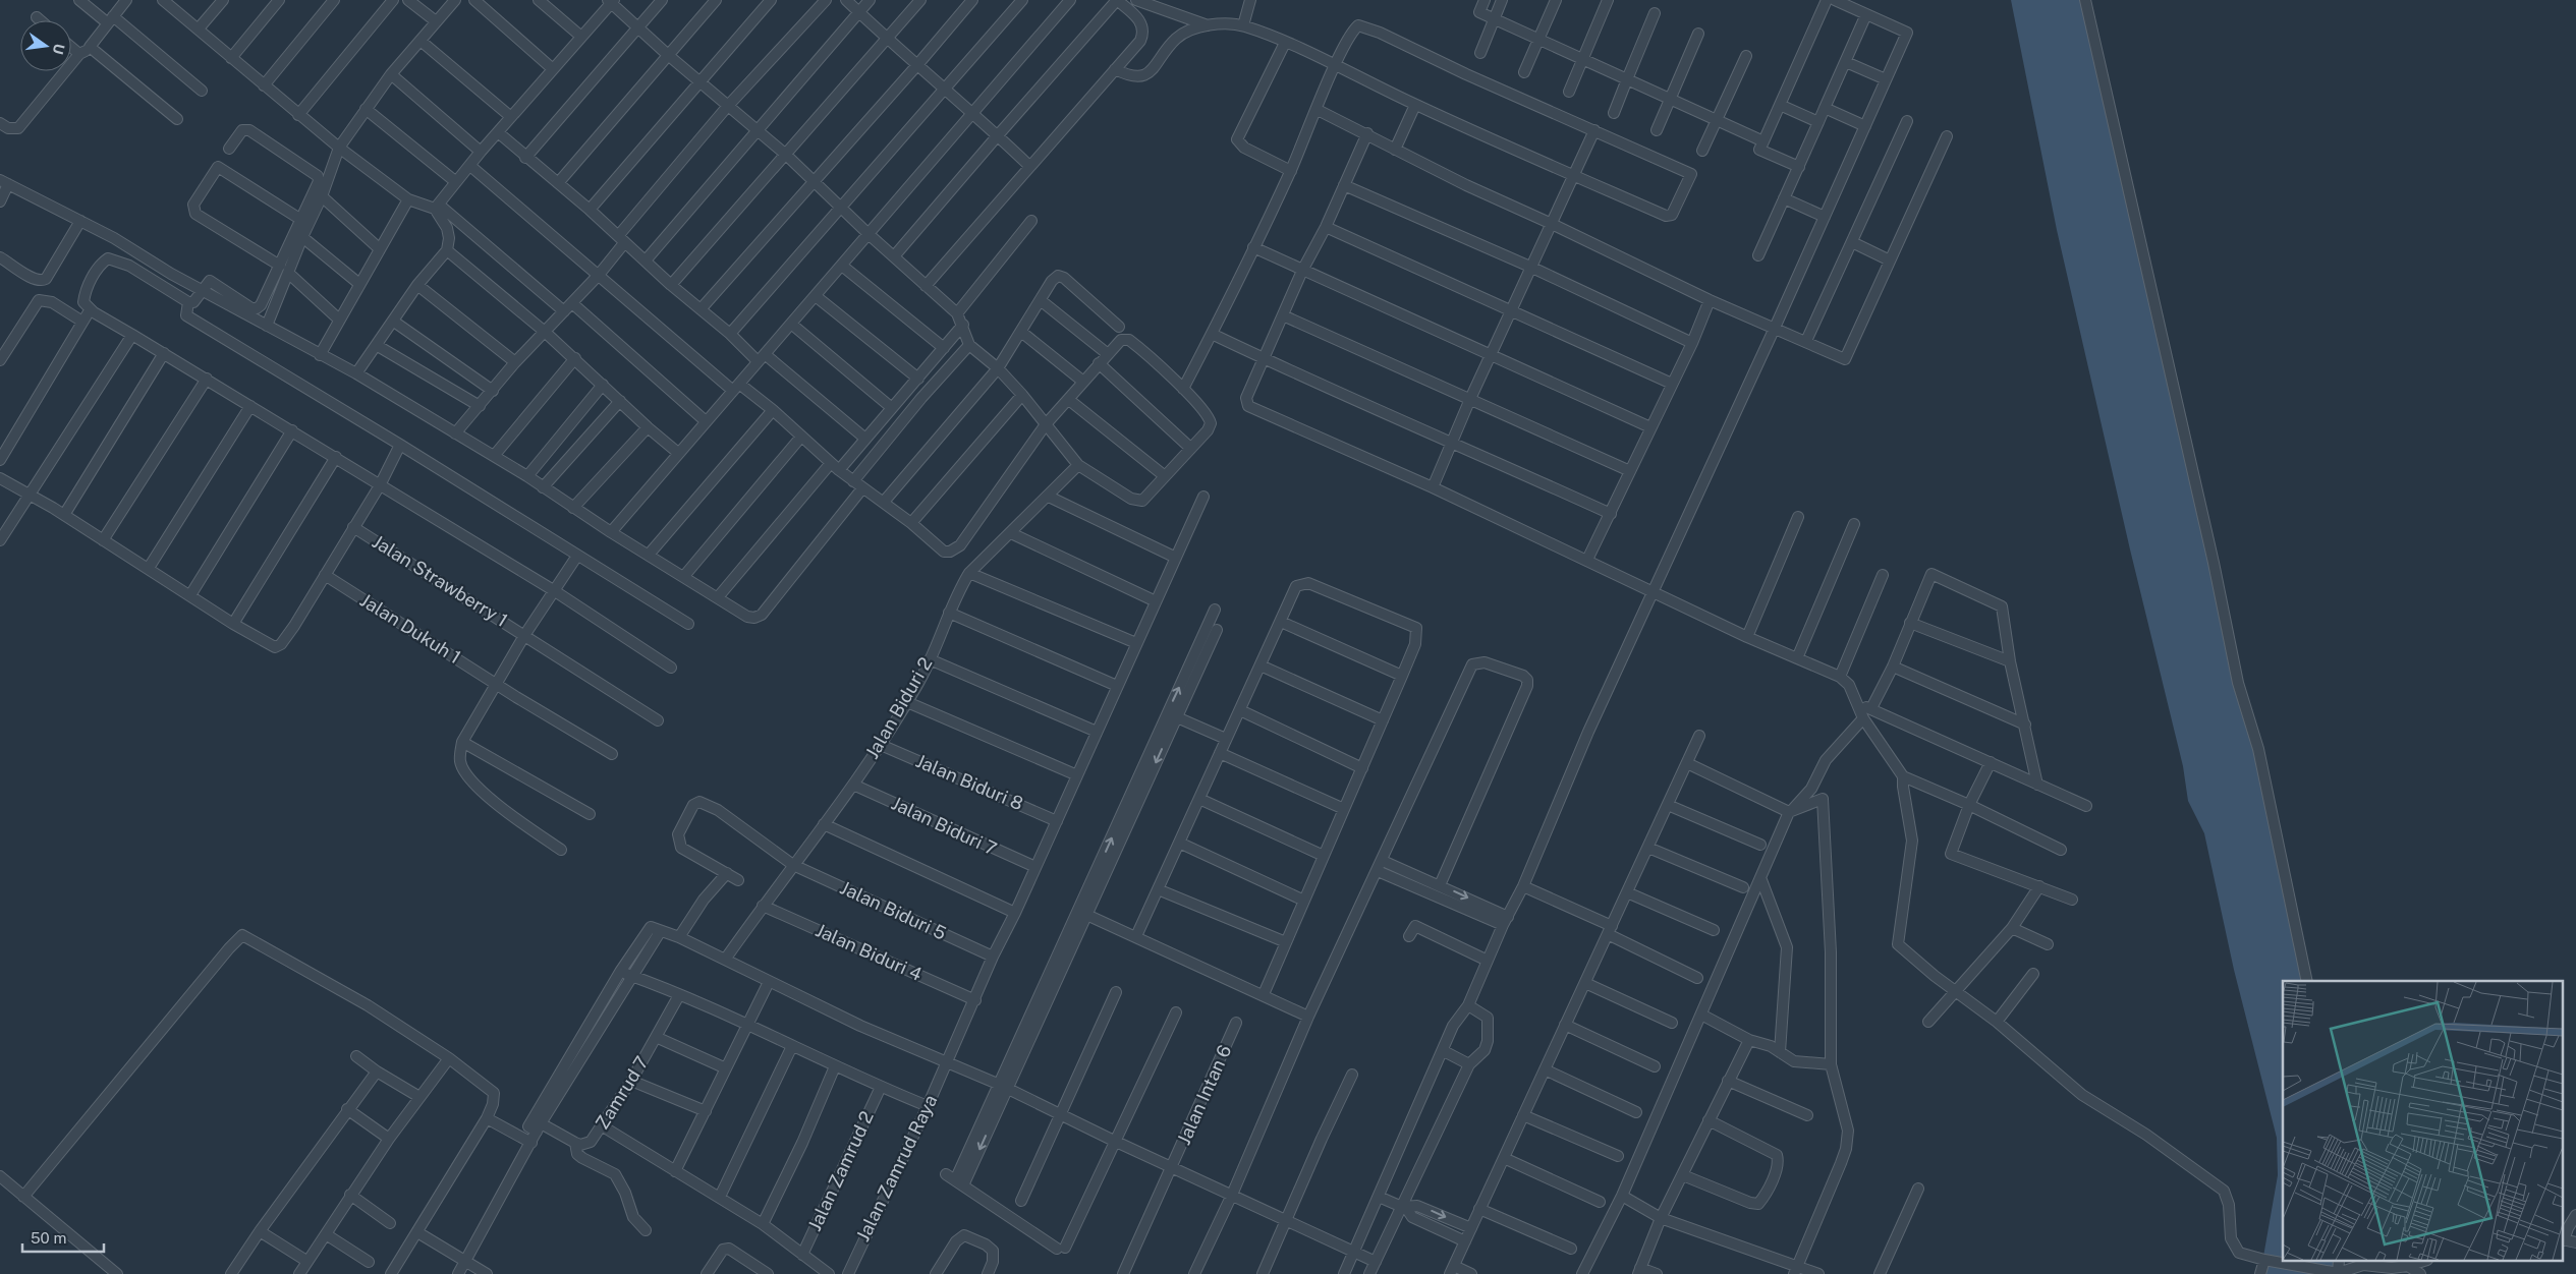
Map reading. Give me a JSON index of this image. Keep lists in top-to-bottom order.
{
  "streets": {
    "street": [
      "Jalan Strawberry 1",
      "Jalan Dukuh 1",
      "Jalan Biduri 2",
      "Jalan Biduri 8",
      "Jalan Biduri 7",
      "Jalan Biduri 5",
      "Jalan Biduri 4",
      "Zamrud 7",
      "Jalan Intan 6",
      "Jalan Zamrud Raya",
      "Jalan Zamrud 2"
    ]
  },
  "crossings": [
    ["Jalan Biduri 2", "Jalan Biduri 8"],
    ["Jalan Biduri 2", "Jalan Biduri 7"],
    ["Jalan Biduri 2", "Jalan Biduri 5"],
    ["Jalan Biduri 2", "Jalan Biduri 4"],
    ["Jalan Biduri 8", "Jalan Zamrud Raya"],
    ["Jalan Biduri 7", "Jalan Zamrud Raya"],
    ["Jalan Biduri 5", "Jalan Zamrud Raya"],
    ["Jalan Biduri 4", "Jalan Zamrud Raya"]
  ],
  "scale_bar": "50 m",
  "north": "right"
}
